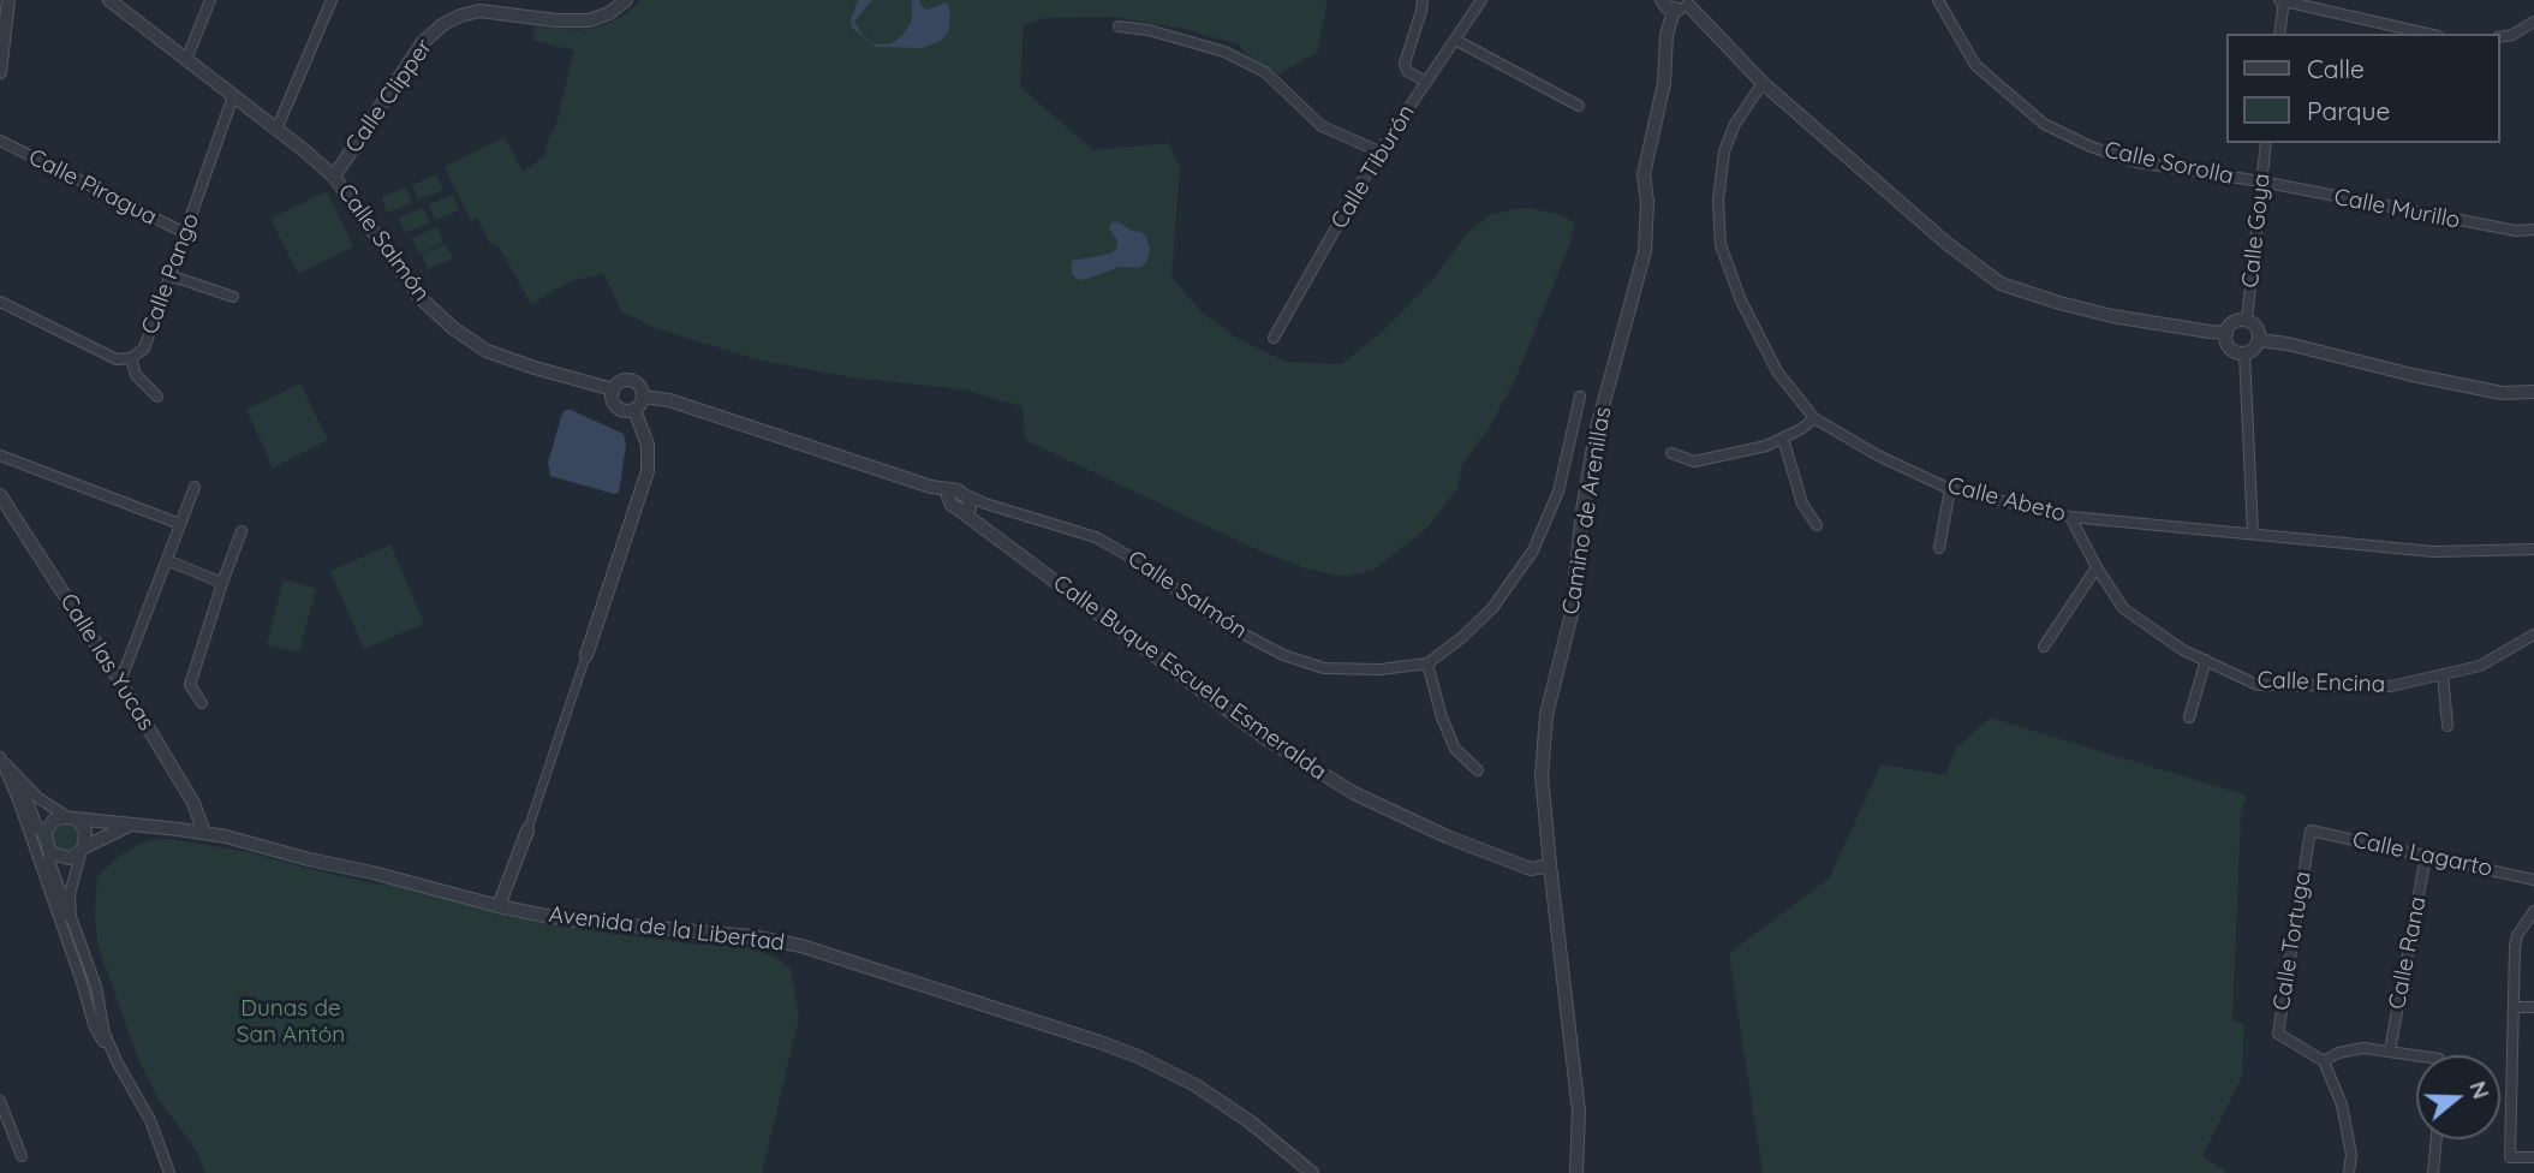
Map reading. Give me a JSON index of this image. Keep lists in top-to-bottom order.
{
  "streets": {
    "street": [
      "Calle Clipper",
      "Calle Sorolla",
      "Calle Tiburón",
      "Calle Piragua",
      "Calle Murillo",
      "Calle Goya",
      "Calle Salmón",
      "Calle Pango",
      "Calle Abeto",
      "Camino de Arenillas",
      "Calle las Yucas",
      "Calle Buque Escuela Esmeralda",
      "Calle Encina",
      "Calle Lagarto",
      "Avenida de la Libertad",
      "Calle Tortuga",
      "Calle Rana"
    ]
  },
  "crossings": [
    ["Calle Clipper", "Calle Salmón"],
    ["Calle Clipper", "Calle Pango"],
    ["Calle Sorolla", "Calle Murillo"],
    ["Calle Sorolla", "Calle Goya"],
    ["Calle Piragua", "Calle Pango"],
    ["Calle Murillo", "Calle Goya"],
    ["Calle Salmón", "Calle Buque Escuela Esmeralda"],
    ["Calle Abeto", "Calle Encina"],
    ["Camino de Arenillas", "Calle Buque Escuela Esmeralda"],
    ["Calle las Yucas", "Avenida de la Libertad"],
    ["Calle Lagarto", "Calle Tortuga"],
    ["Calle Lagarto", "Calle Rana"]
  ],
  "parks": ["Dunas de San Antón"],
  "legend": ["Calle", "Parque"],
  "north": "right"
}
